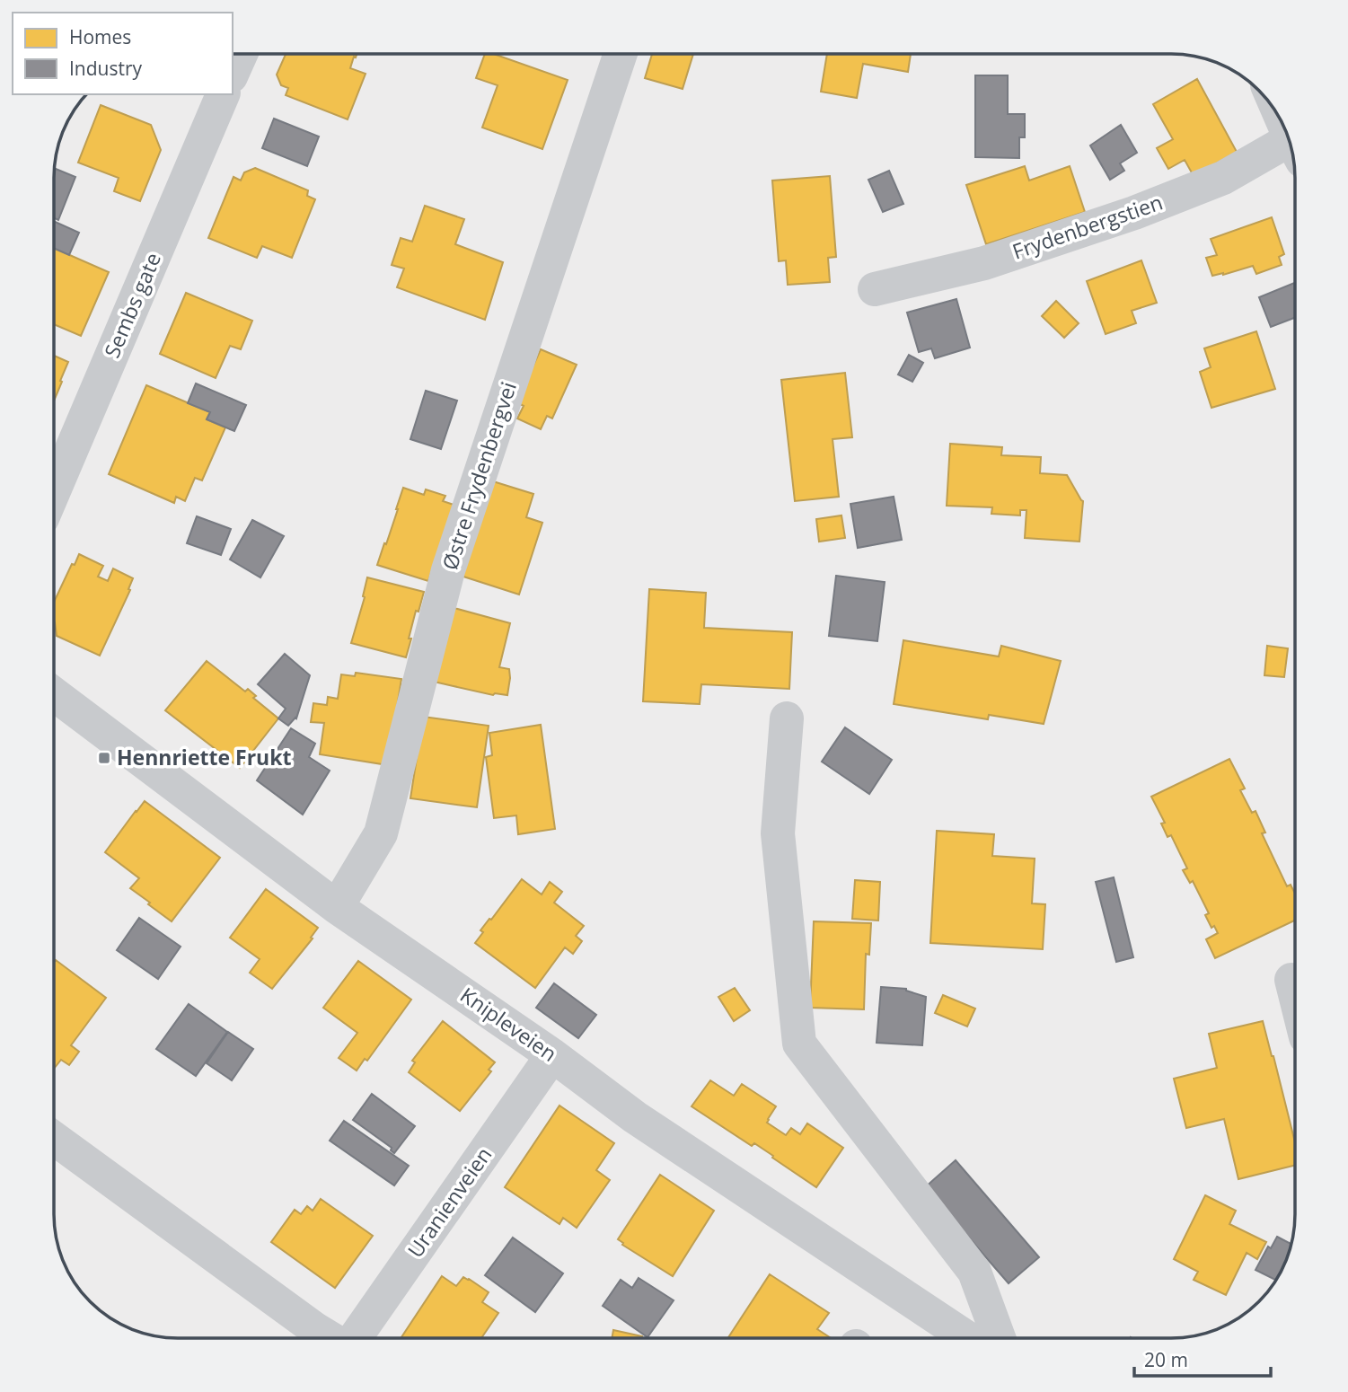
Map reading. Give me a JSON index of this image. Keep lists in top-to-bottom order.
{
  "streets": {
    "street": [
      "Frydenbergstien",
      "Sembs gate",
      "Østre Frydenbergvei",
      "Knipleveien",
      "Uranienveien"
    ]
  },
  "crossings": [
    ["Østre Frydenbergvei", "Knipleveien"],
    ["Knipleveien", "Uranienveien"]
  ],
  "places": {
    "transit": ["Hennriette Frukt"]
  },
  "legend": ["Homes", "Industry"],
  "scale_bar": "20 m"
}
